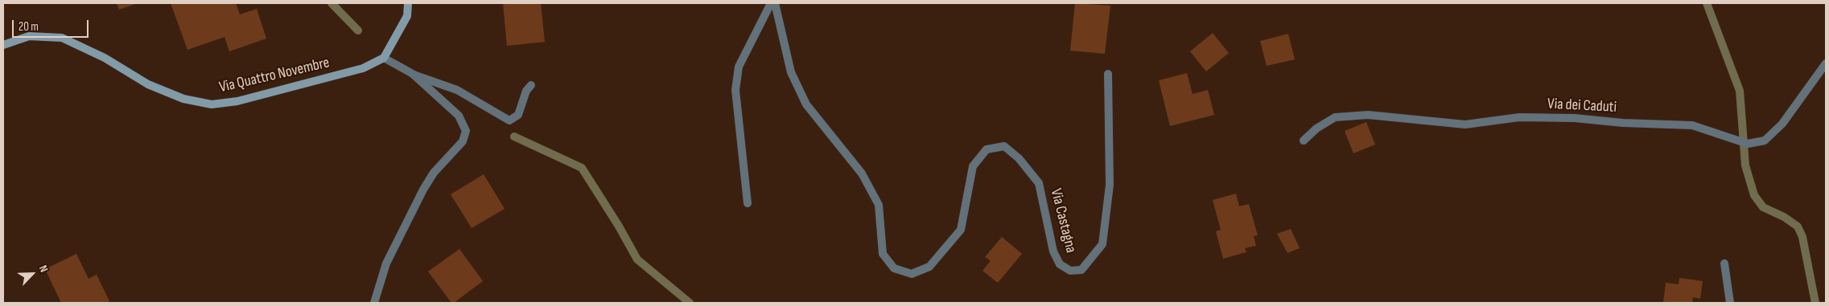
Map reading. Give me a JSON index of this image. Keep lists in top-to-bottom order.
{
  "streets": {
    "main road": ["Via Quattro Novembre"],
    "street": ["Via dei Caduti", "Via Castagna"]
  },
  "scale_bar": "20 m",
  "north": "top right"
}
